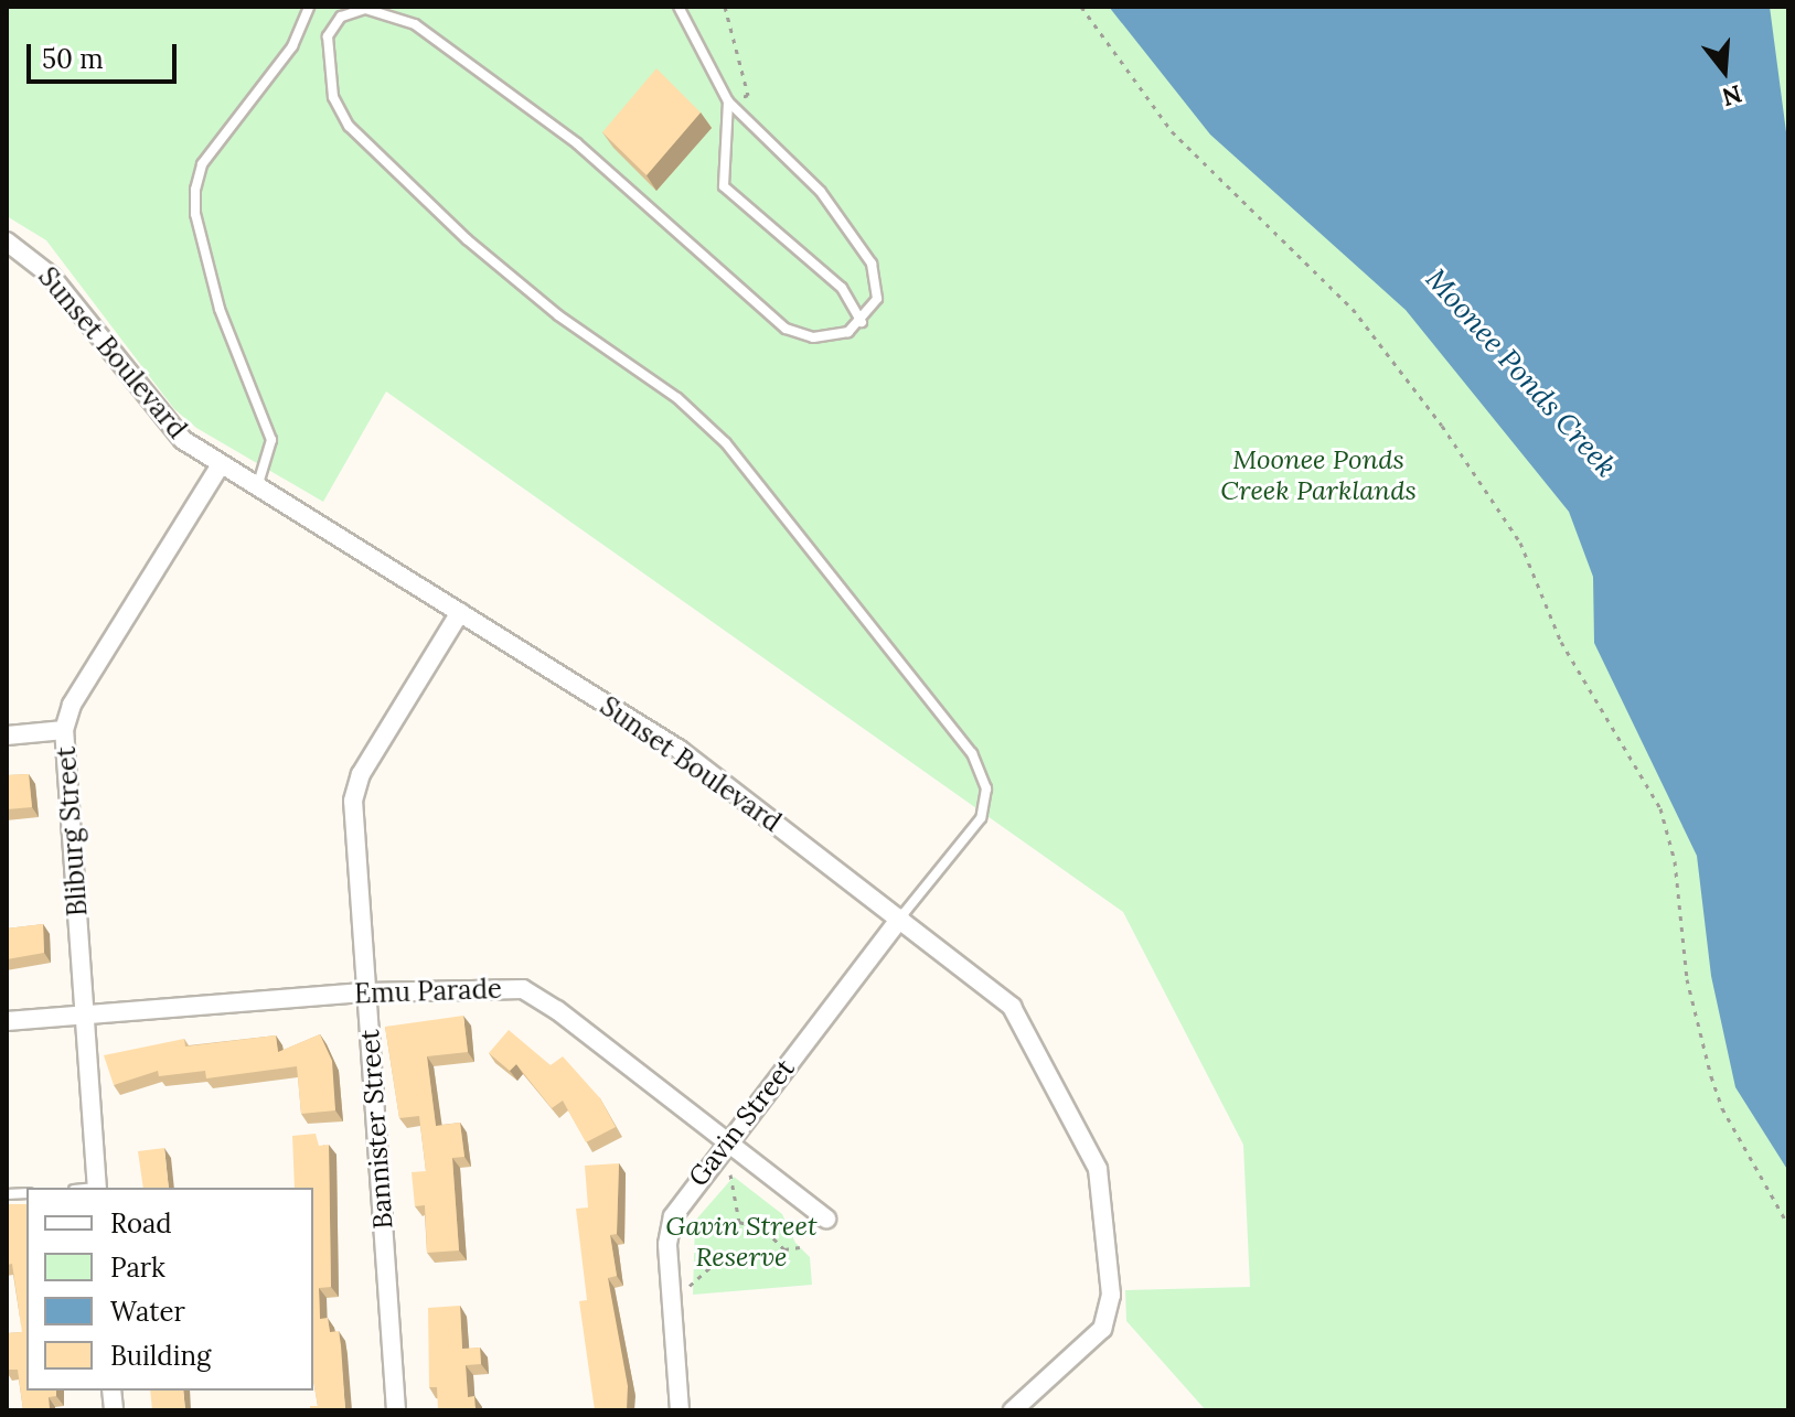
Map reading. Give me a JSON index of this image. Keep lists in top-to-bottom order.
{
  "streets": {
    "street": [
      "Sunset Boulevard",
      "Bliburg Street",
      "Emu Parade",
      "Gavin Street",
      "Bannister Street"
    ]
  },
  "crossings": [
    ["Sunset Boulevard", "Bliburg Street"],
    ["Sunset Boulevard", "Gavin Street"],
    ["Sunset Boulevard", "Bannister Street"],
    ["Bliburg Street", "Emu Parade"],
    ["Emu Parade", "Gavin Street"],
    ["Emu Parade", "Bannister Street"]
  ],
  "water": ["Moonee Ponds Creek"],
  "parks": ["Moonee Ponds Creek Parklands", "Gavin Street Reserve"],
  "legend": [
    "Road",
    "Park",
    "Water",
    "Building"
  ],
  "scale_bar": "50 m",
  "north": "bottom"
}
